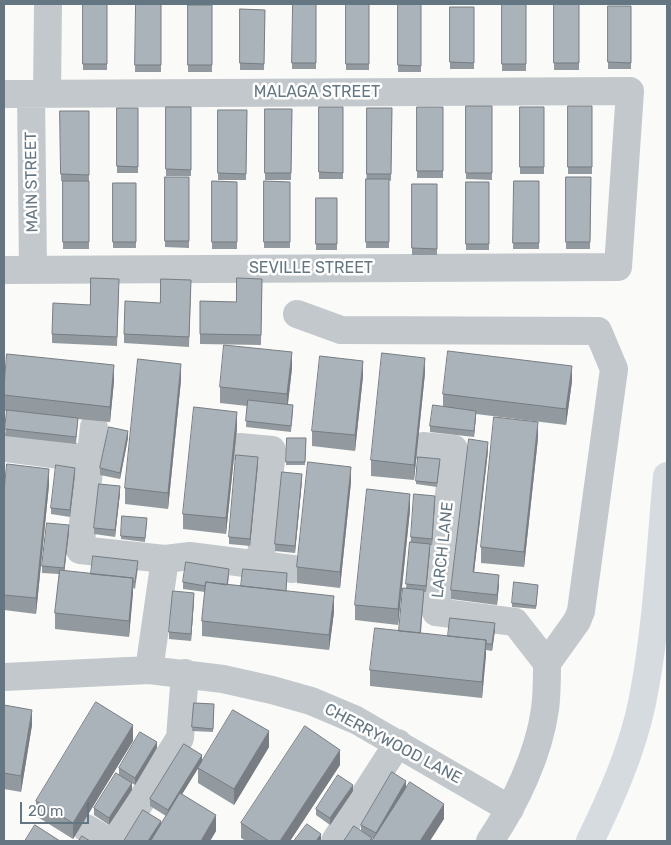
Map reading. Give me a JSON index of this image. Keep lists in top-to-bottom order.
{
  "streets": {
    "street": [
      "MALAGA STREET",
      "MAIN STREET",
      "SEVILLE STREET",
      "LARCH LANE",
      "CHERRYWOOD LANE"
    ]
  },
  "crossings": [
    ["MALAGA STREET", "MAIN STREET"],
    ["MALAGA STREET", "SEVILLE STREET"],
    ["MAIN STREET", "SEVILLE STREET"]
  ],
  "scale_bar": "20 m"
}
